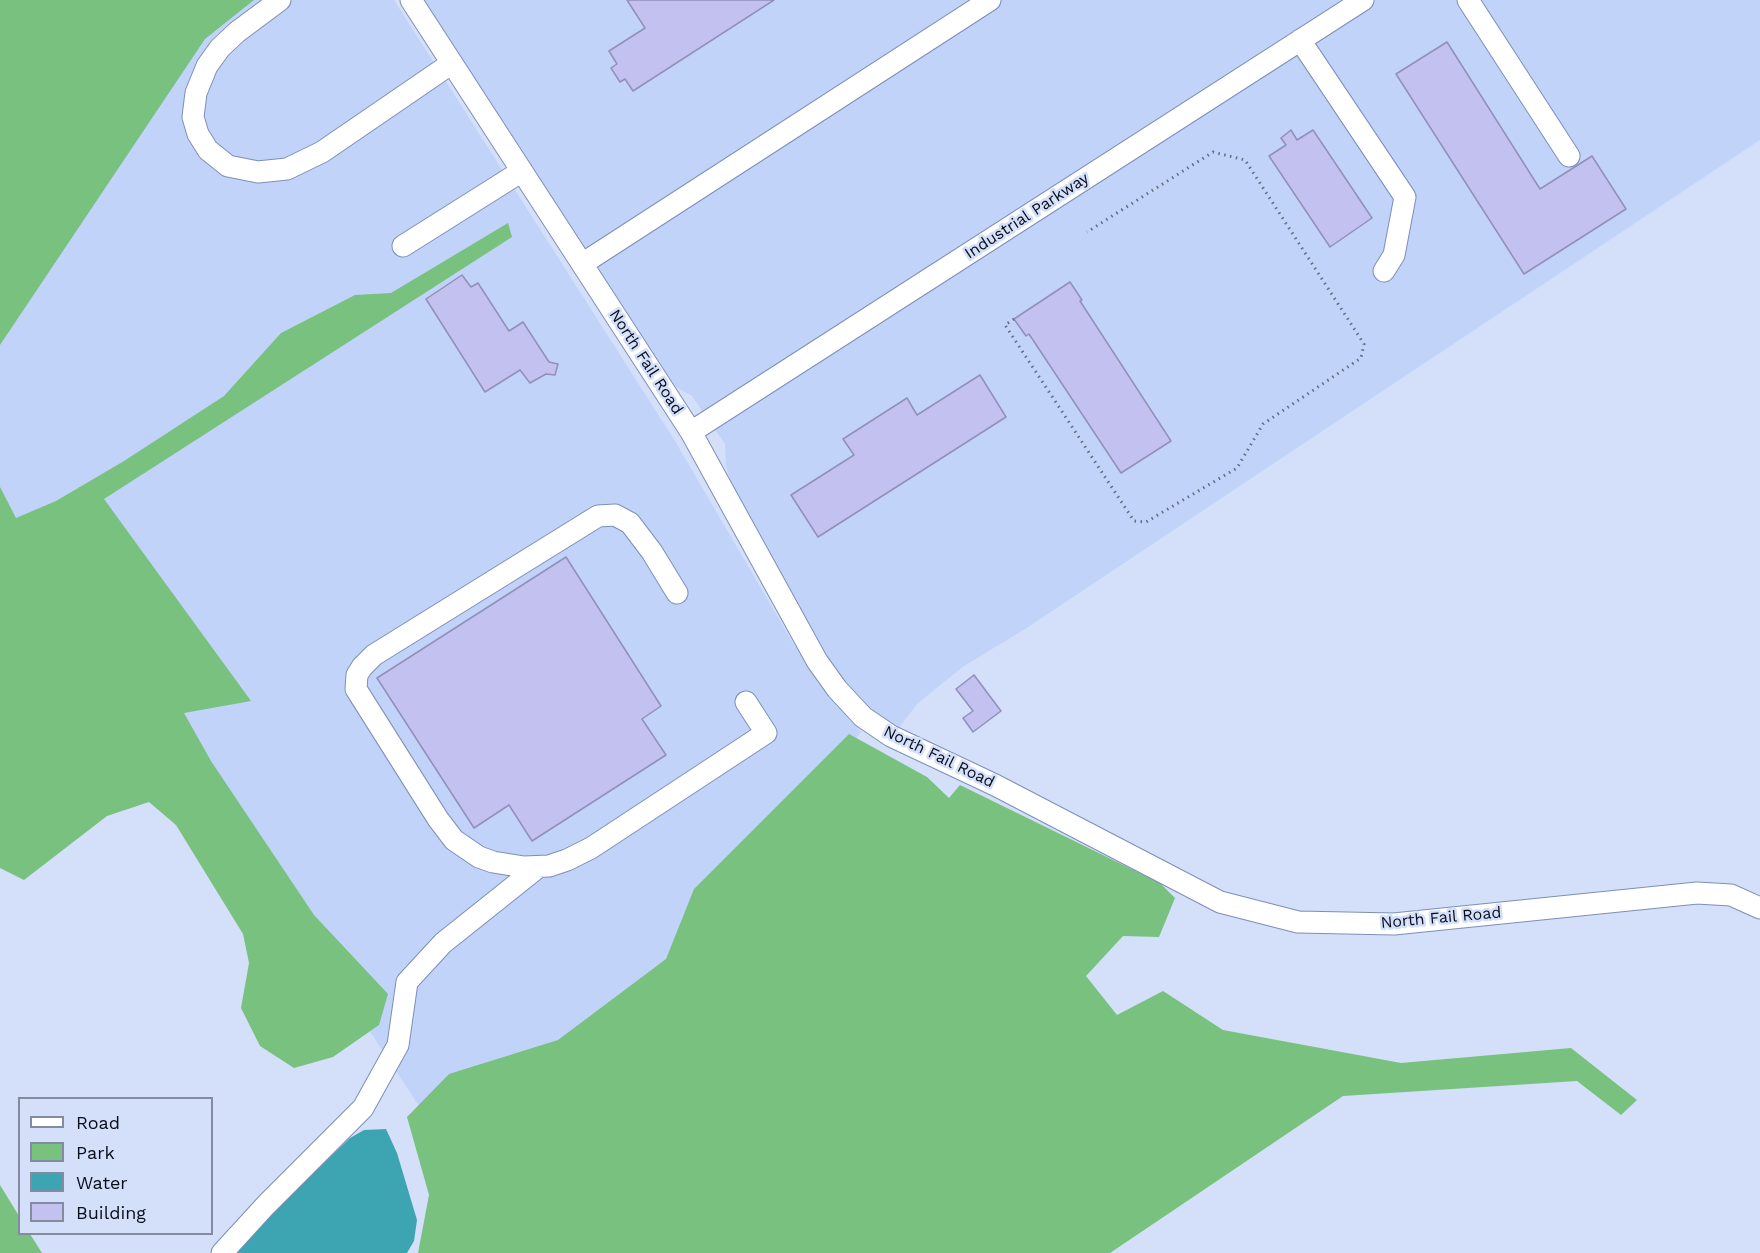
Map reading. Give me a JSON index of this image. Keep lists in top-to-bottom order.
{
  "streets": {
    "street": ["Industrial Parkway", "North Fail Road"]
  },
  "crossings": [
    ["Industrial Parkway", "North Fail Road"]
  ],
  "legend": [
    "Road",
    "Park",
    "Water",
    "Building"
  ]
}
